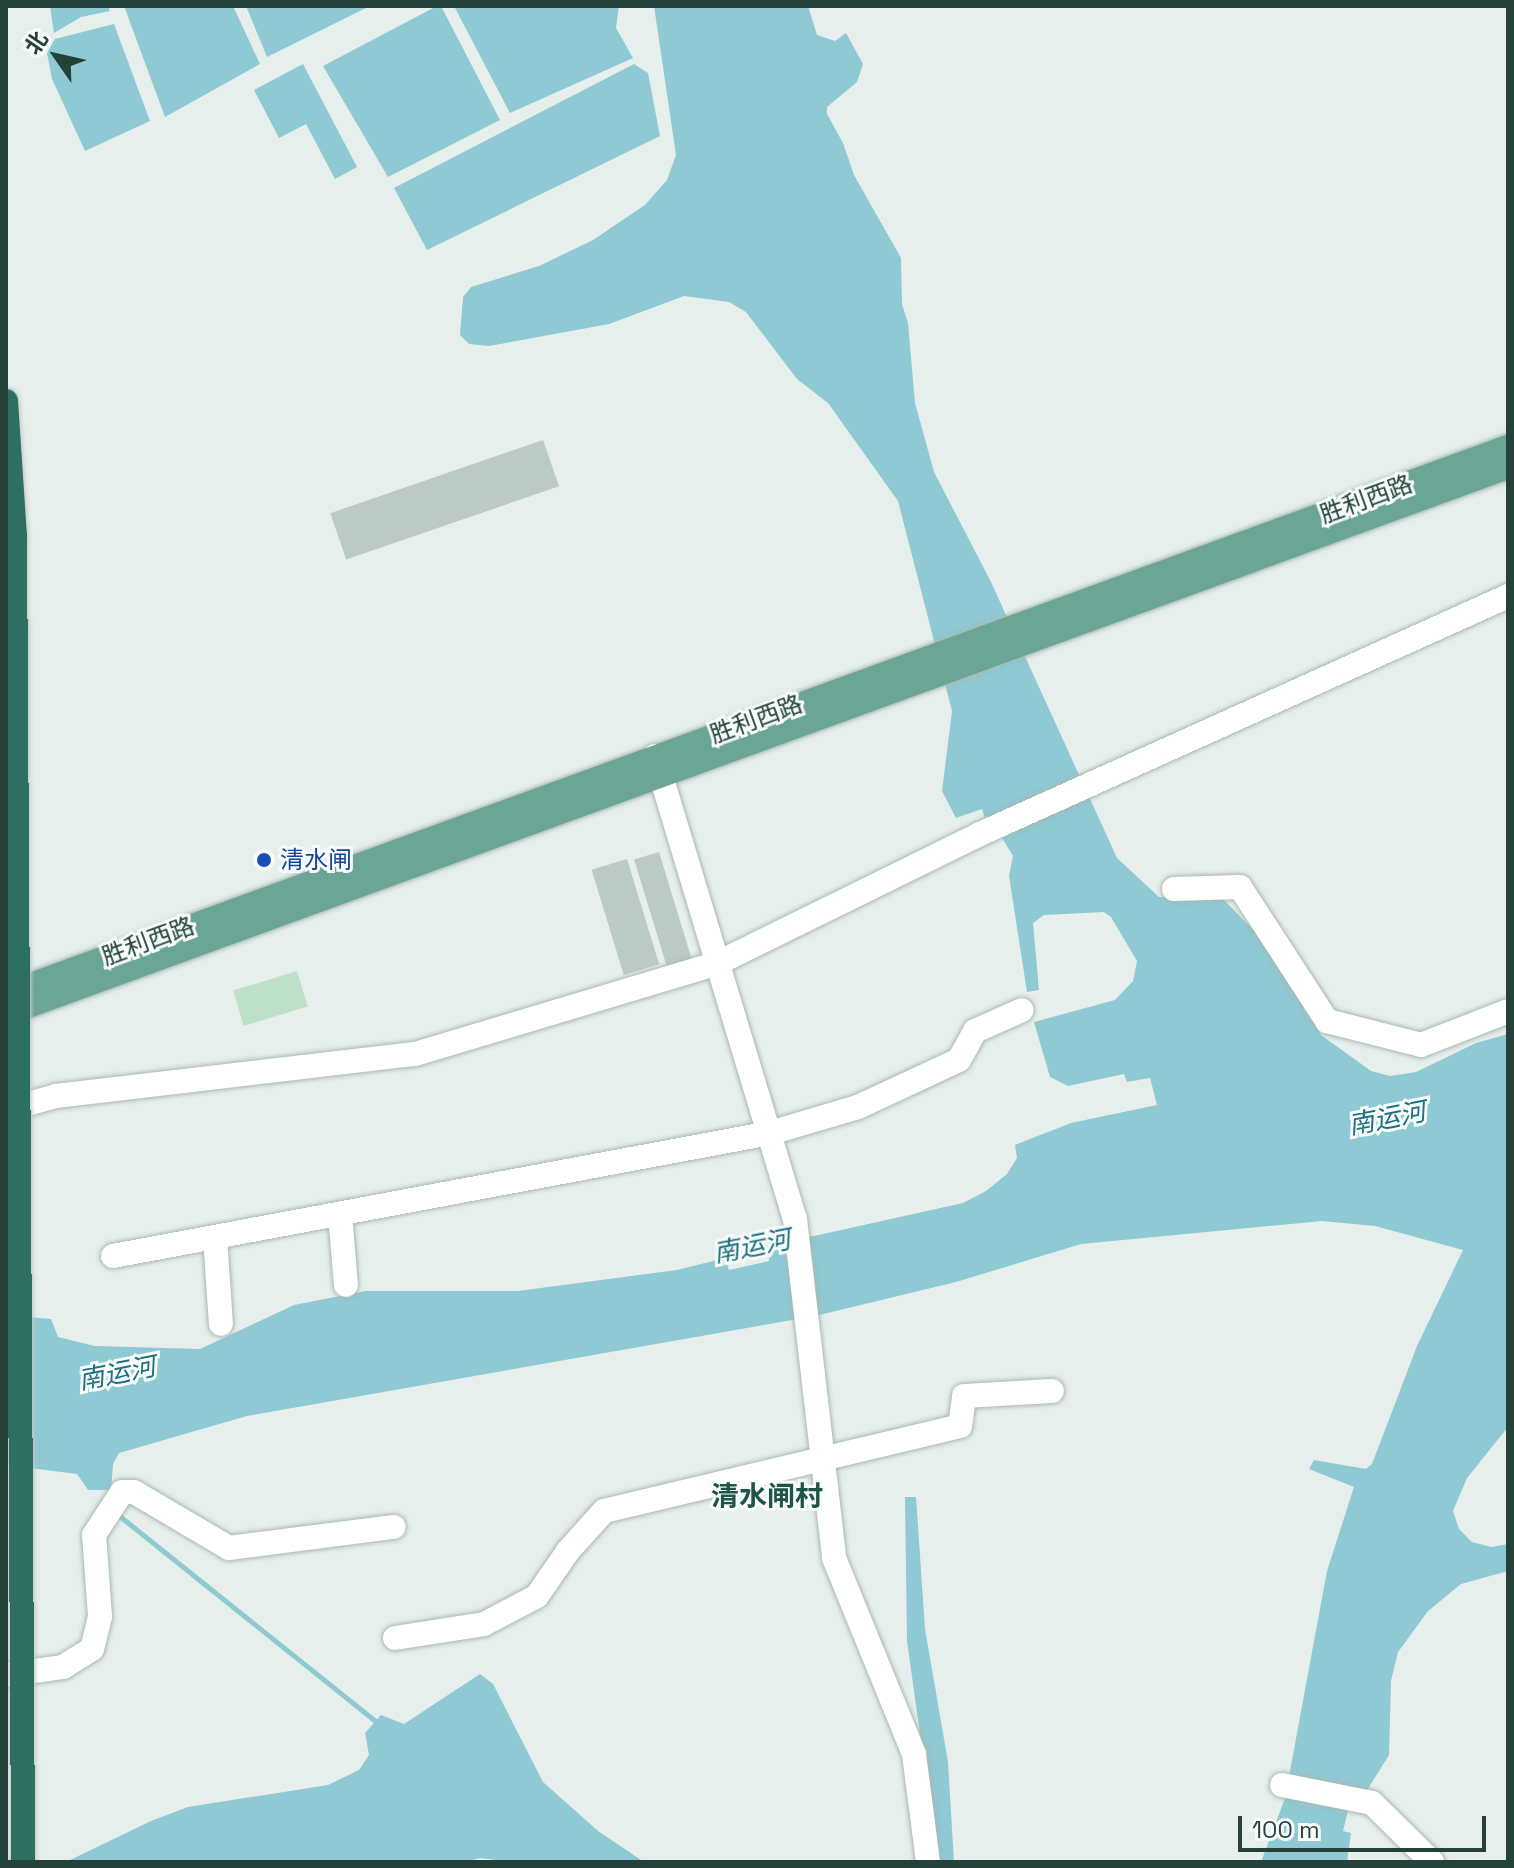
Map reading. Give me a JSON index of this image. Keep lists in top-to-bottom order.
{
  "streets": {
    "main road": ["胜利西路"]
  },
  "districts": ["清水闸村"],
  "water": ["南运河"],
  "places": ["清水闸"],
  "scale_bar": "100 m",
  "north": "top left"
}
